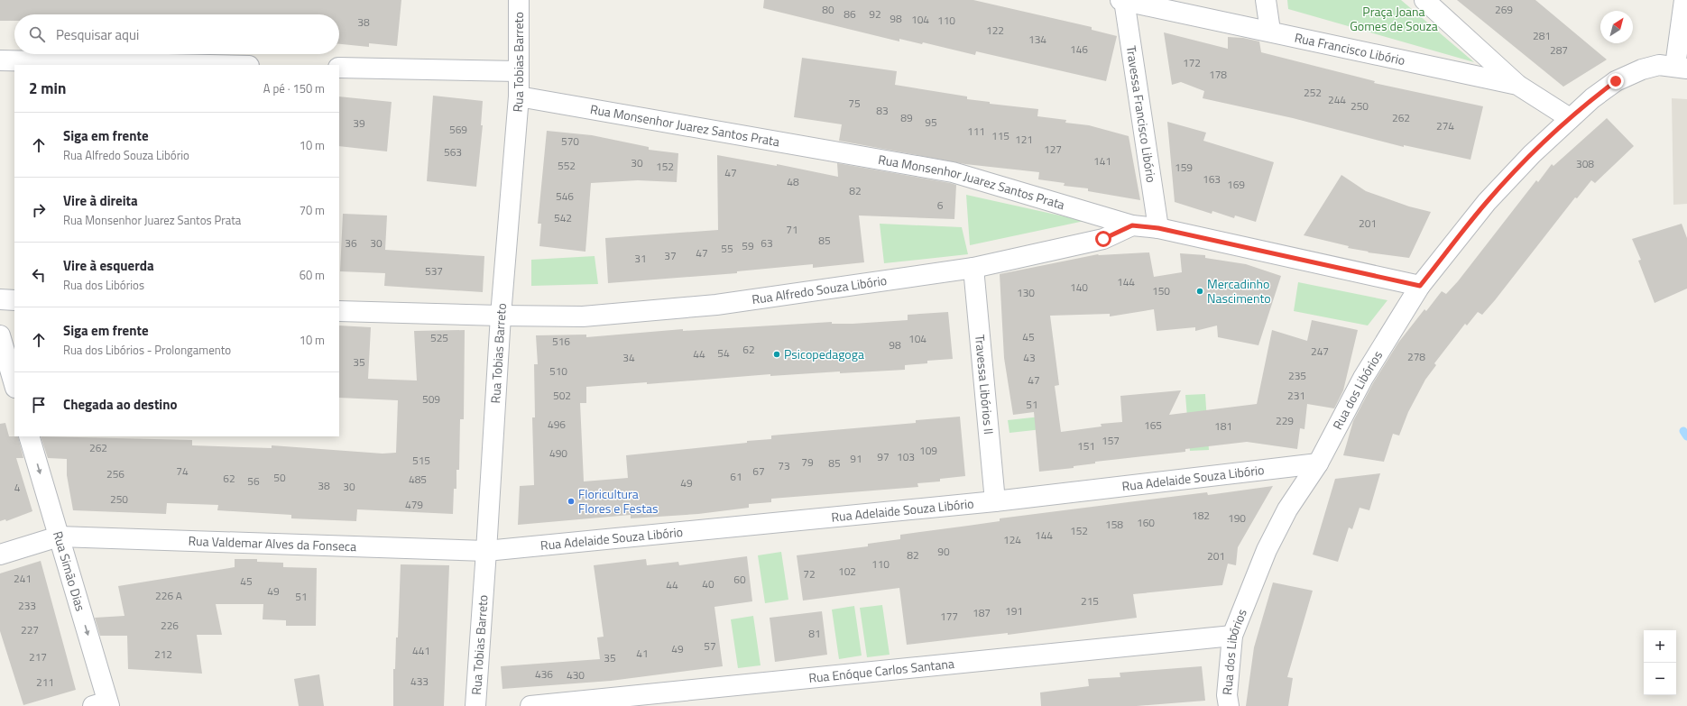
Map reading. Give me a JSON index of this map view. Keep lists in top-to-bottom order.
{
  "streets": {
    "street": [
      "Rua Francisco Libório",
      "Rua Tobias Barreto",
      "Travessa Francisco Libório",
      "Rua Monsenhor Juarez Santos Prata",
      "Rua Alfredo Souza Libório",
      "Travessa Libórios II",
      "Rua dos Libórios",
      "Rua Adelaide Souza Libório",
      "Rua Valdemar Alves da Fonseca",
      "Rua Simão Dias",
      "Rua Enóque Carlos Santana"
    ]
  },
  "crossings": [
    ["Rua Francisco Libório", "Travessa Francisco Libório"],
    ["Rua Francisco Libório", "Rua dos Libórios"],
    ["Rua Tobias Barreto", "Rua Monsenhor Juarez Santos Prata"],
    ["Rua Tobias Barreto", "Rua Alfredo Souza Libório"],
    ["Rua Tobias Barreto", "Rua Adelaide Souza Libório"],
    ["Rua Tobias Barreto", "Rua Valdemar Alves da Fonseca"],
    ["Travessa Francisco Libório", "Rua Monsenhor Juarez Santos Prata"],
    ["Rua Monsenhor Juarez Santos Prata", "Rua Alfredo Souza Libório"],
    ["Rua Monsenhor Juarez Santos Prata", "Rua dos Libórios"],
    ["Rua Alfredo Souza Libório", "Travessa Libórios II"],
    ["Travessa Libórios II", "Rua Adelaide Souza Libório"],
    ["Rua dos Libórios", "Rua Adelaide Souza Libório"],
    ["Rua dos Libórios", "Rua Enóque Carlos Santana"],
    ["Rua Adelaide Souza Libório", "Rua Valdemar Alves da Fonseca"],
    ["Rua Valdemar Alves da Fonseca", "Rua Simão Dias"]
  ],
  "one_way": ["Rua Simão Dias"],
  "parks": ["Praça Joana Gomes de Souza"],
  "places": ["Mercadinho Nascimento", "Psicopedagoga", "Floricultura Flores e Festas"],
  "house_numbers": [
    "80",
    "269",
    "86",
    "92",
    "98",
    "104",
    "110",
    "38",
    "122",
    "281",
    "134",
    "146",
    "287",
    "172",
    "178",
    "252",
    "244",
    "75",
    "250",
    "83",
    "89",
    "262",
    "95",
    "39",
    "274",
    "569",
    "111",
    "115",
    "121",
    "570",
    "127",
    "563",
    "141",
    "30",
    "308",
    "552",
    "152",
    "159",
    "47",
    "163",
    "48",
    "169",
    "82",
    "546",
    "6",
    "542",
    "201",
    "71",
    "85",
    "36",
    "30",
    "63",
    "59",
    "55",
    "47",
    "37",
    "31",
    "537",
    "144",
    "140",
    "150",
    "130",
    "45",
    "525",
    "104",
    "516",
    "98",
    "62",
    "247",
    "54",
    "44",
    "278",
    "34",
    "43",
    "35",
    "510",
    "235",
    "47",
    "502",
    "231",
    "509",
    "51",
    "229",
    "496",
    "165",
    "181",
    "157",
    "151",
    "262",
    "109",
    "490",
    "97",
    "103",
    "91",
    "515",
    "79",
    "85",
    "73",
    "74",
    "67",
    "256",
    "61",
    "50",
    "62",
    "485",
    "56",
    "49",
    "38",
    "30",
    "4",
    "250",
    "479",
    "182",
    "190",
    "160",
    "158",
    "152",
    "144",
    "124",
    "90",
    "82",
    "201",
    "110",
    "102",
    "72",
    "241",
    "60",
    "45",
    "40",
    "44",
    "49",
    "226 A",
    "51",
    "215",
    "233",
    "191",
    "187",
    "177",
    "226",
    "227",
    "81",
    "57",
    "49",
    "441",
    "41",
    "212",
    "217",
    "35",
    "436",
    "430",
    "433",
    "211"
  ],
  "north": "top right",
  "page": {
    "search": "Pesquisar aqui",
    "heading": ["2 min", "A pé · 150 m"],
    "list": [
      ["Siga em frente", "Rua Alfredo Souza Libório", "10 m"],
      ["Vire à direita", "Rua Monsenhor Juarez Santos Prata", "70 m"],
      ["Vire à esquerda", "Rua dos Libórios", "60 m"],
      ["Siga em frente", "Rua dos Libórios - Prolongamento", "10 m"],
      "Chegada ao destino"
    ],
    "map_buttons": ["+", "−"]
  }
}
